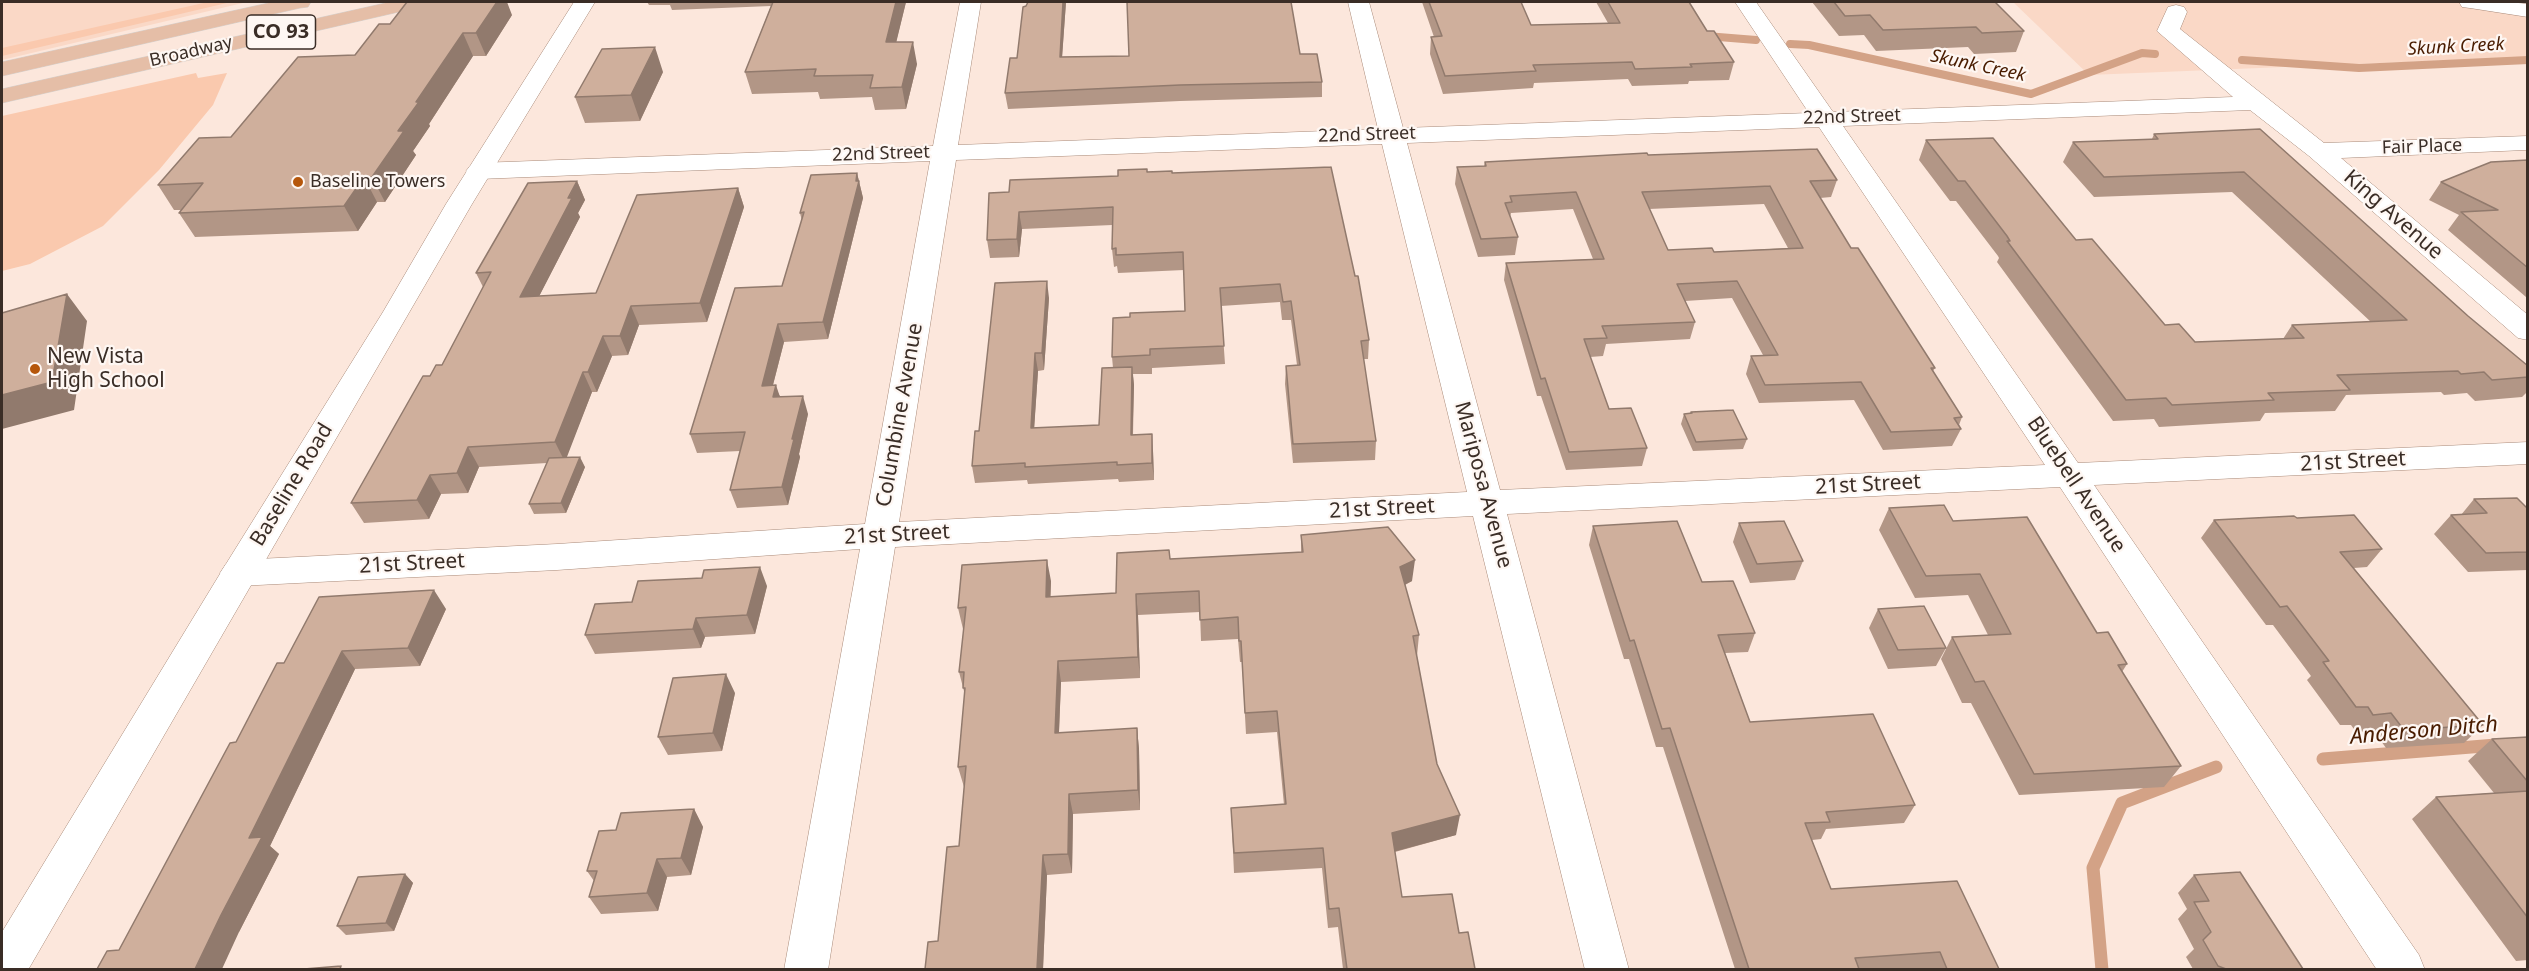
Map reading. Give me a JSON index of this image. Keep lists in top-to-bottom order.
{
  "streets": {
    "main road": ["CO 93", "Broadway"],
    "street": [
      "22nd Street",
      "Fair Place",
      "King Avenue",
      "Columbine Avenue",
      "21st Street",
      "Baseline Road",
      "Mariposa Avenue",
      "Bluebell Avenue"
    ]
  },
  "crossings": [
    ["22nd Street", "King Avenue"],
    ["22nd Street", "Columbine Avenue"],
    ["22nd Street", "Baseline Road"],
    ["22nd Street", "Mariposa Avenue"],
    ["22nd Street", "Bluebell Avenue"],
    ["Fair Place", "King Avenue"],
    ["Columbine Avenue", "21st Street"],
    ["21st Street", "Baseline Road"],
    ["21st Street", "Mariposa Avenue"],
    ["21st Street", "Bluebell Avenue"]
  ],
  "water": ["Skunk Creek", "Anderson Ditch"],
  "places": ["Baseline Towers", "New Vista High School"]
}
